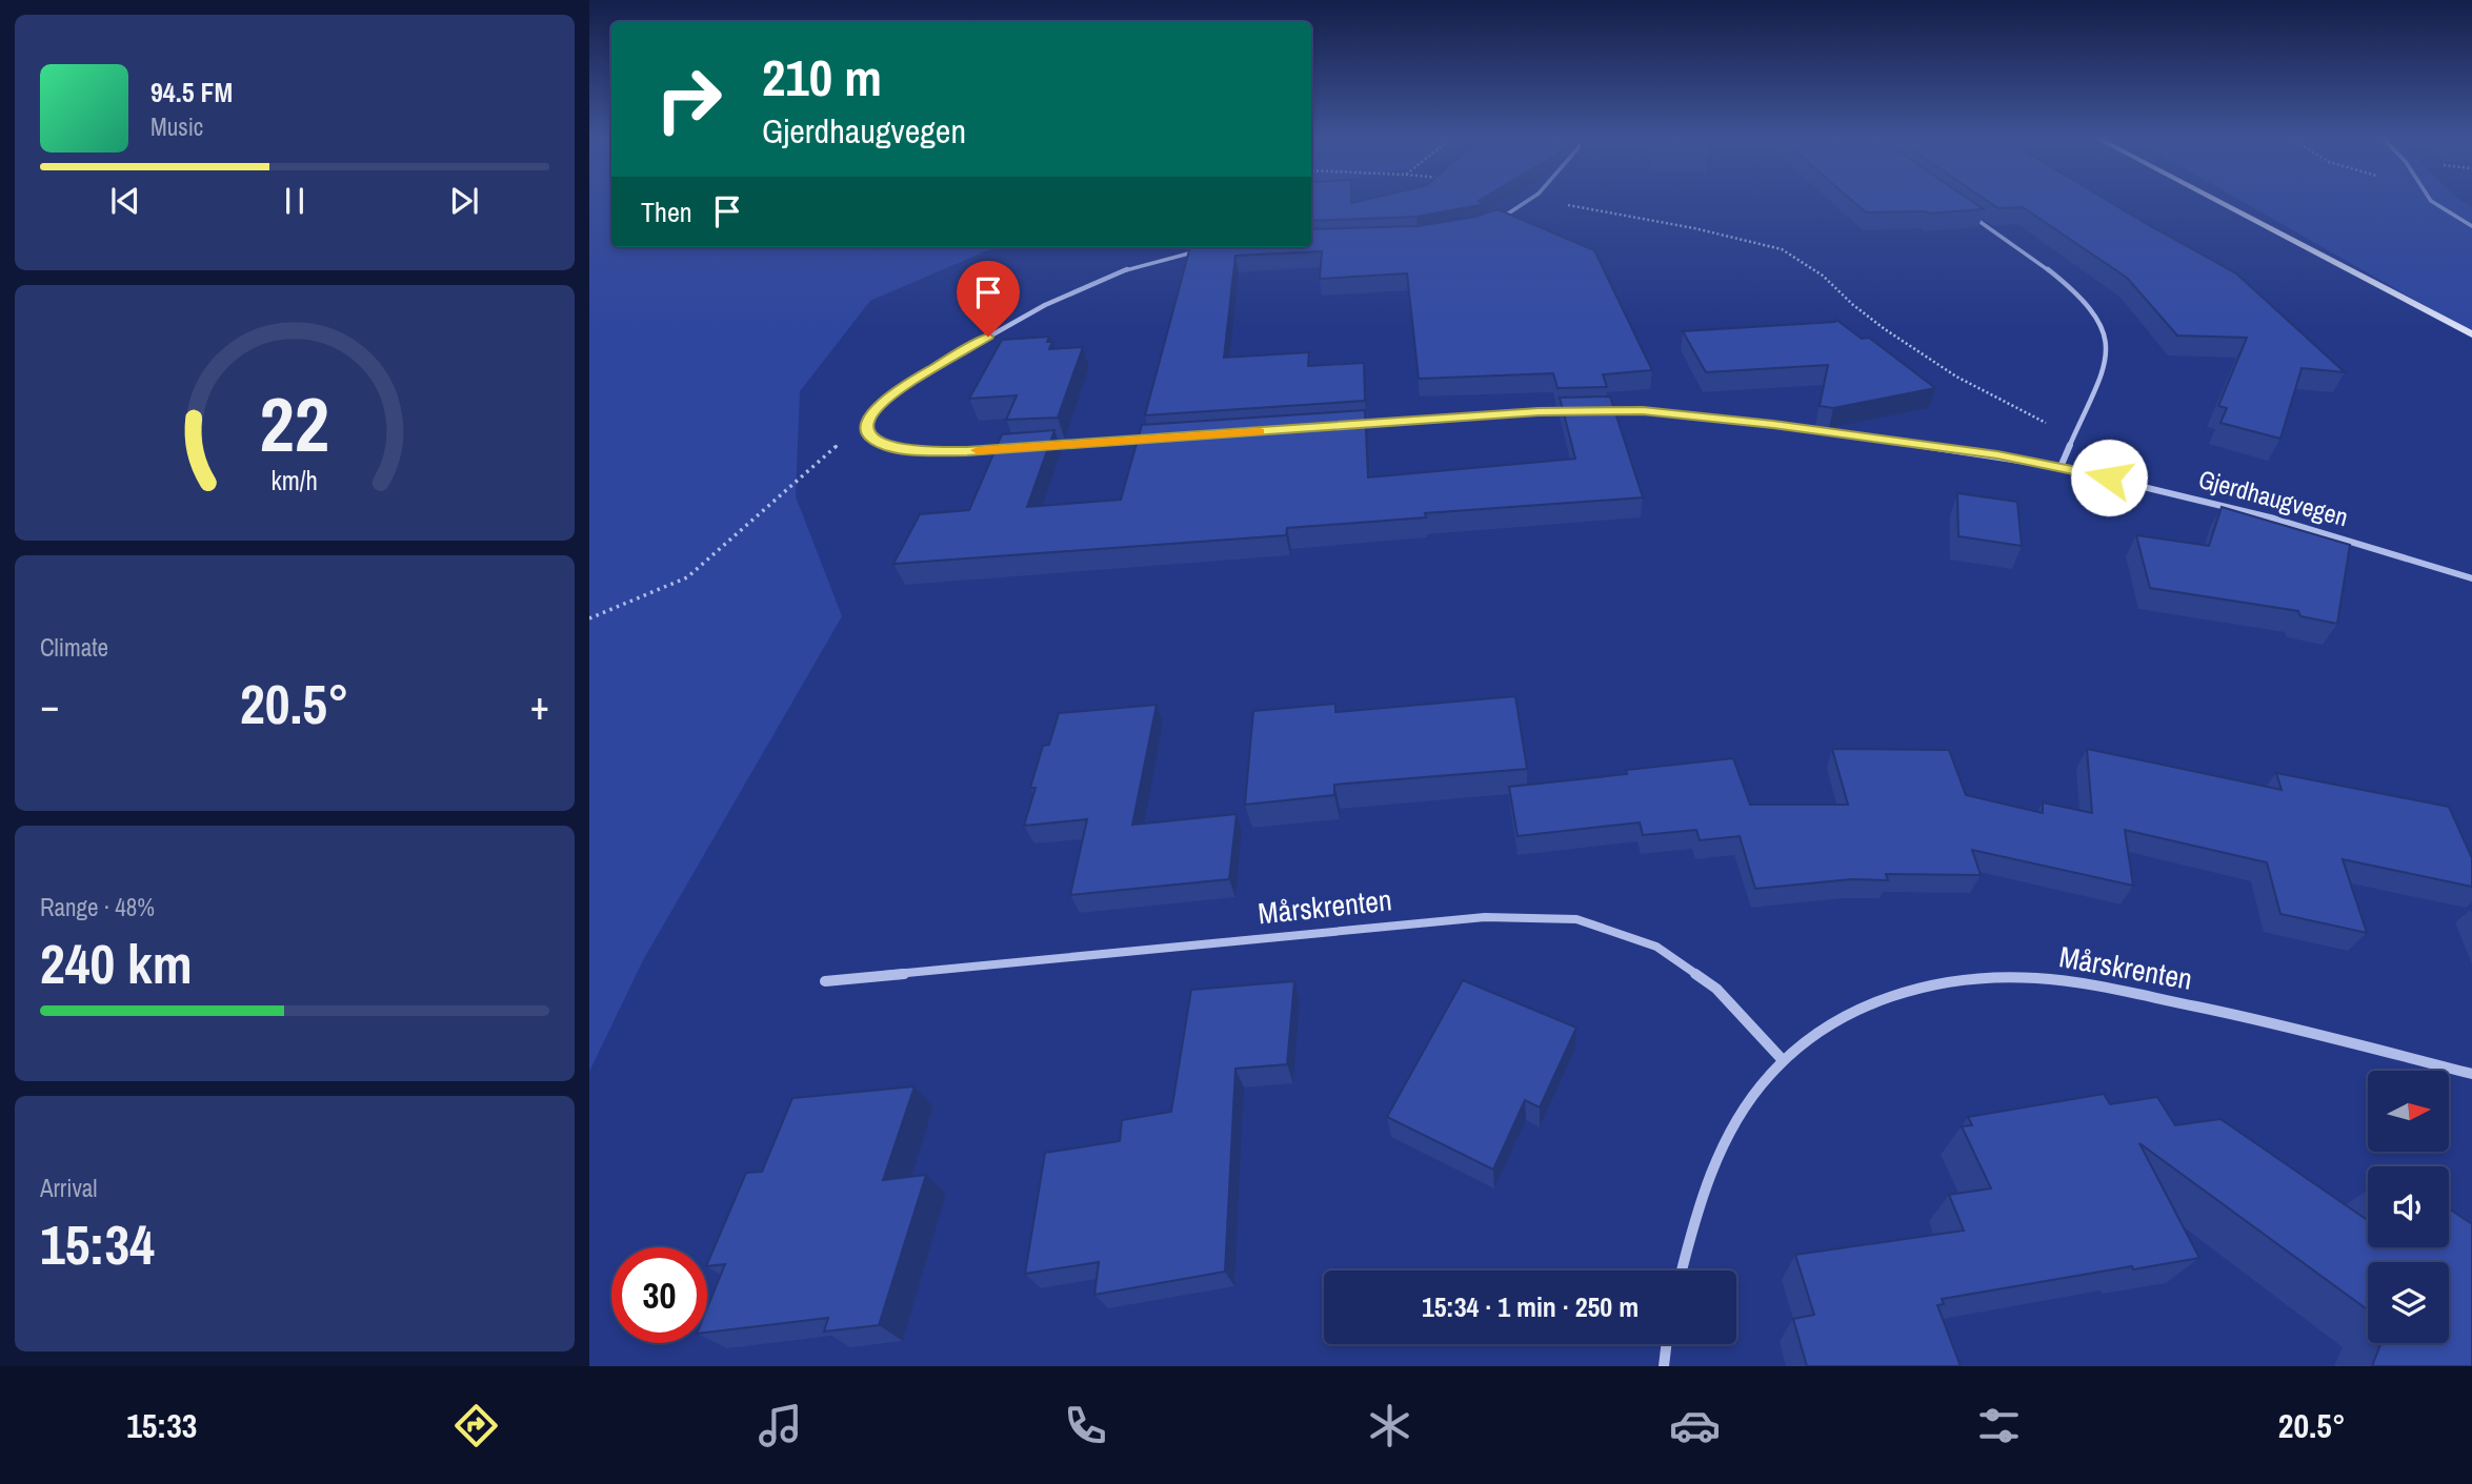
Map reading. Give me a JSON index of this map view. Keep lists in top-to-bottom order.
{
  "streets": {
    "street": ["Gjerdhaugvegen", "Mårskrenten"]
  },
  "north": "right",
  "page": {
    "turn": ["210 m", "Gjerdhaugvegen"],
    "song": ["94.5 FM", "Music"],
    "then": "Then",
    "tile": [
      "Climate",
      ["Range · 48%", "240 km"],
      ["Arrival", "15:34"]
    ],
    "heat": ["−", "20.5°", "+"],
    "limit": "30",
    "trip": "15:34 · 1 min · 250 m",
    "tabs": ["15:33", "20.5°"],
    "gauge": ["22", "km/h"]
  }
}
